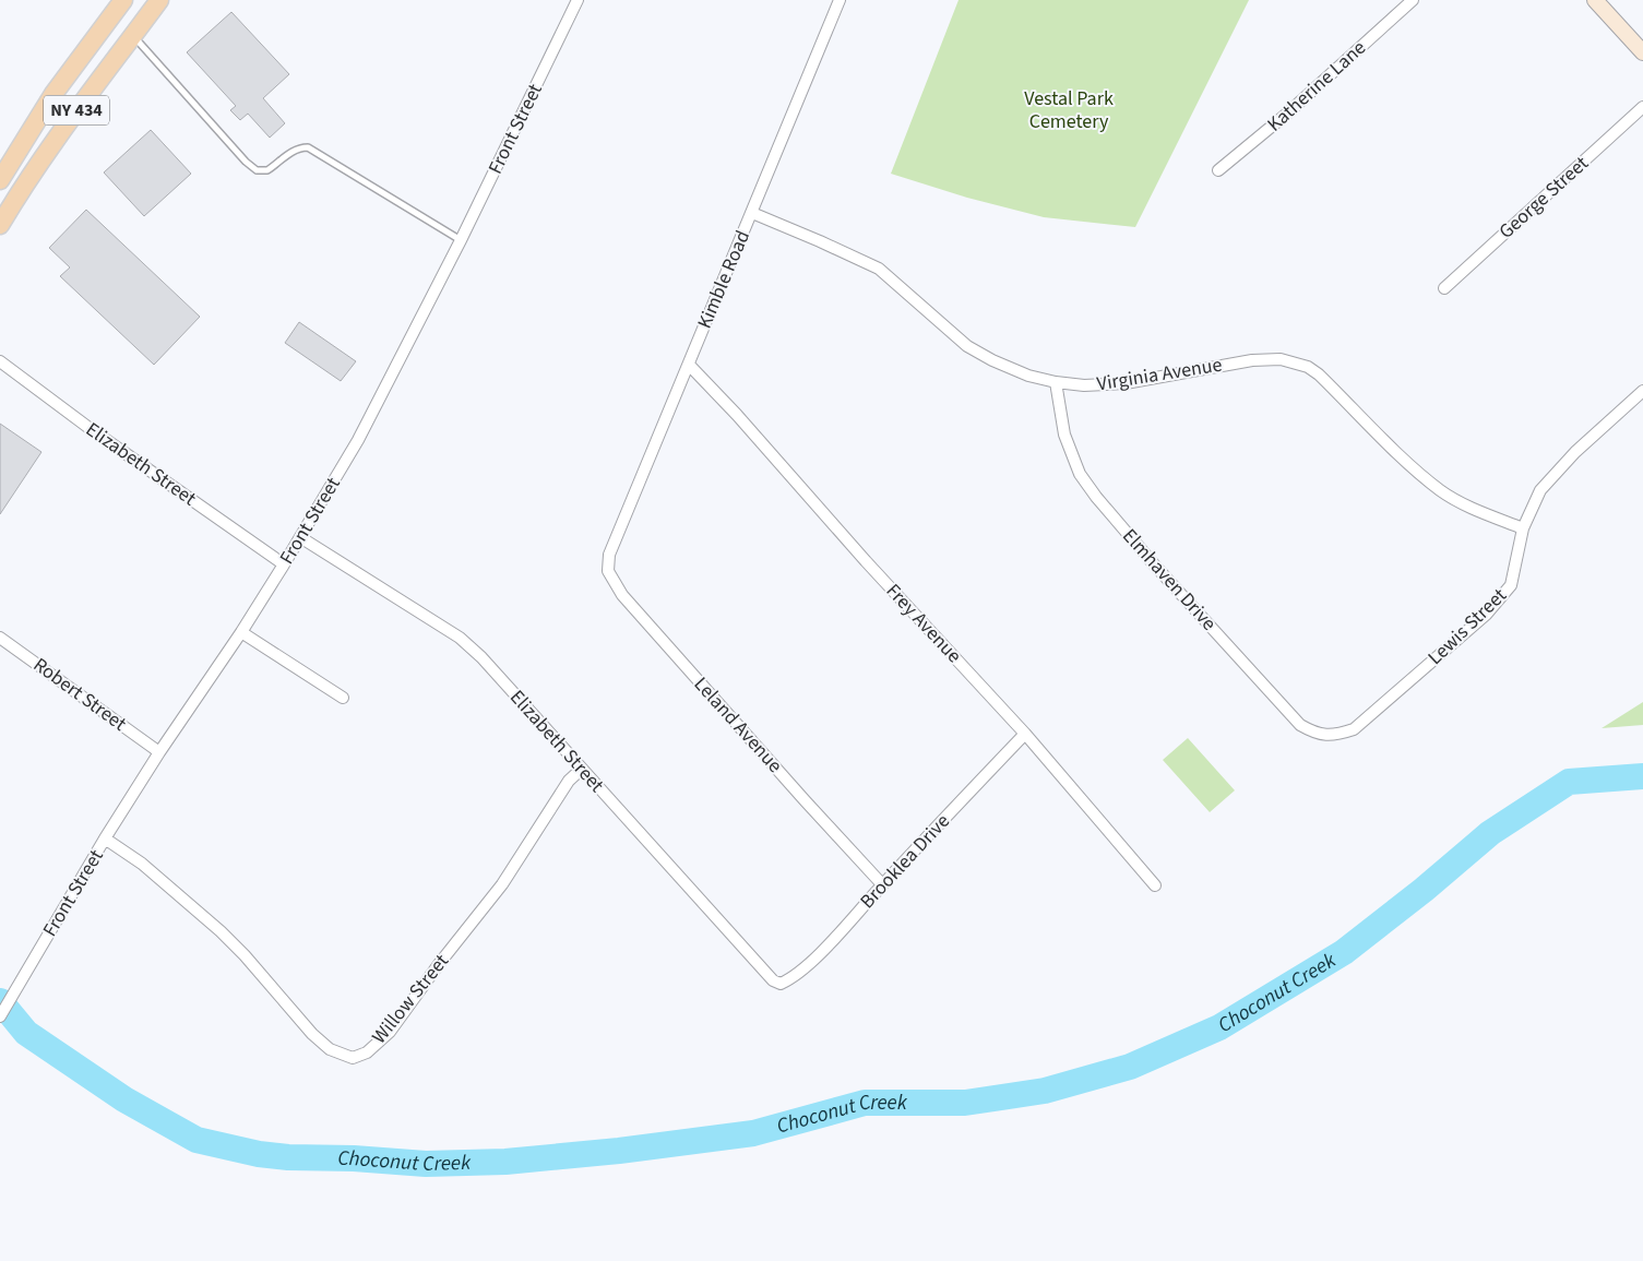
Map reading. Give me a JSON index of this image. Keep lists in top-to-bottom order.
{
  "streets": {
    "main road": ["NY 434"],
    "street": [
      "Katherine Lane",
      "Front Street",
      "George Street",
      "Kimble Road",
      "Virginia Avenue",
      "Elizabeth Street",
      "Elmhaven Drive",
      "Frey Avenue",
      "Lewis Street",
      "Robert Street",
      "Leland Avenue",
      "Brooklea Drive",
      "Willow Street"
    ]
  },
  "crossings": [
    ["Front Street", "Elizabeth Street"],
    ["Front Street", "Robert Street"],
    ["Front Street", "Willow Street"],
    ["Kimble Road", "Virginia Avenue"],
    ["Kimble Road", "Frey Avenue"],
    ["Kimble Road", "Leland Avenue"],
    ["Virginia Avenue", "Elmhaven Drive"],
    ["Virginia Avenue", "Lewis Street"],
    ["Elizabeth Street", "Brooklea Drive"],
    ["Elizabeth Street", "Willow Street"],
    ["Elmhaven Drive", "Lewis Street"],
    ["Frey Avenue", "Brooklea Drive"],
    ["Leland Avenue", "Brooklea Drive"]
  ],
  "water": ["Choconut Creek"],
  "parks": ["Vestal Park Cemetery"]
}
